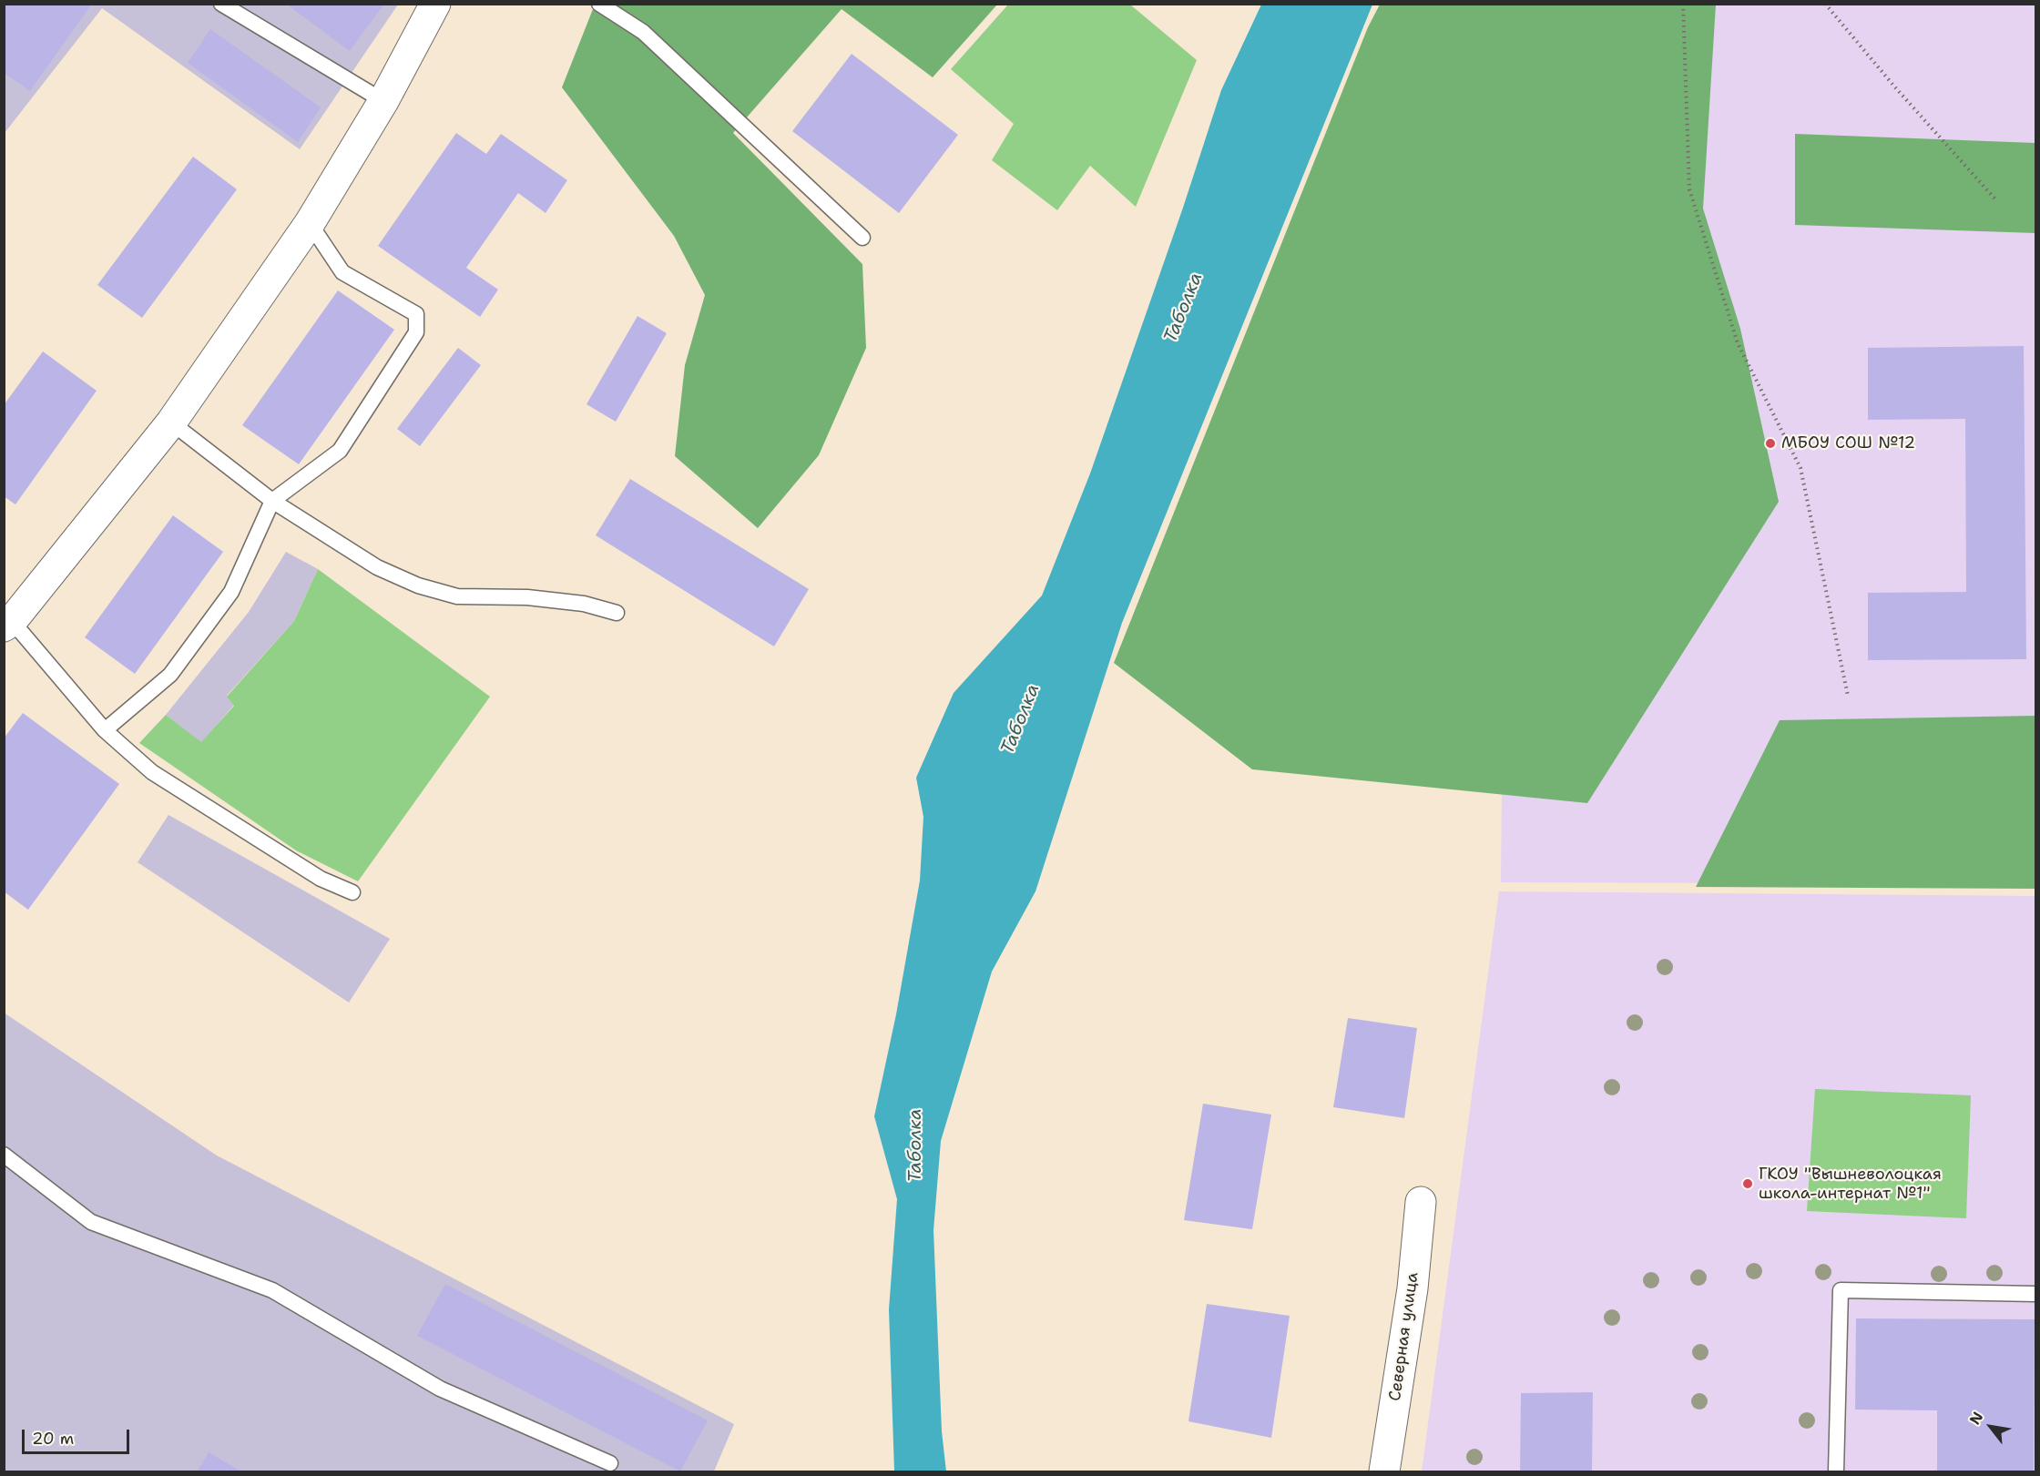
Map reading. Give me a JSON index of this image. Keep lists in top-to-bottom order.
{
  "streets": {
    "street": ["Северная улица"]
  },
  "water": ["Таболка"],
  "places": ["МБОУ СОШ №12", "ГКОУ \"Вышневолоцкая школа-интернат №1\""],
  "scale_bar": "20 m",
  "north": "top left"
}
